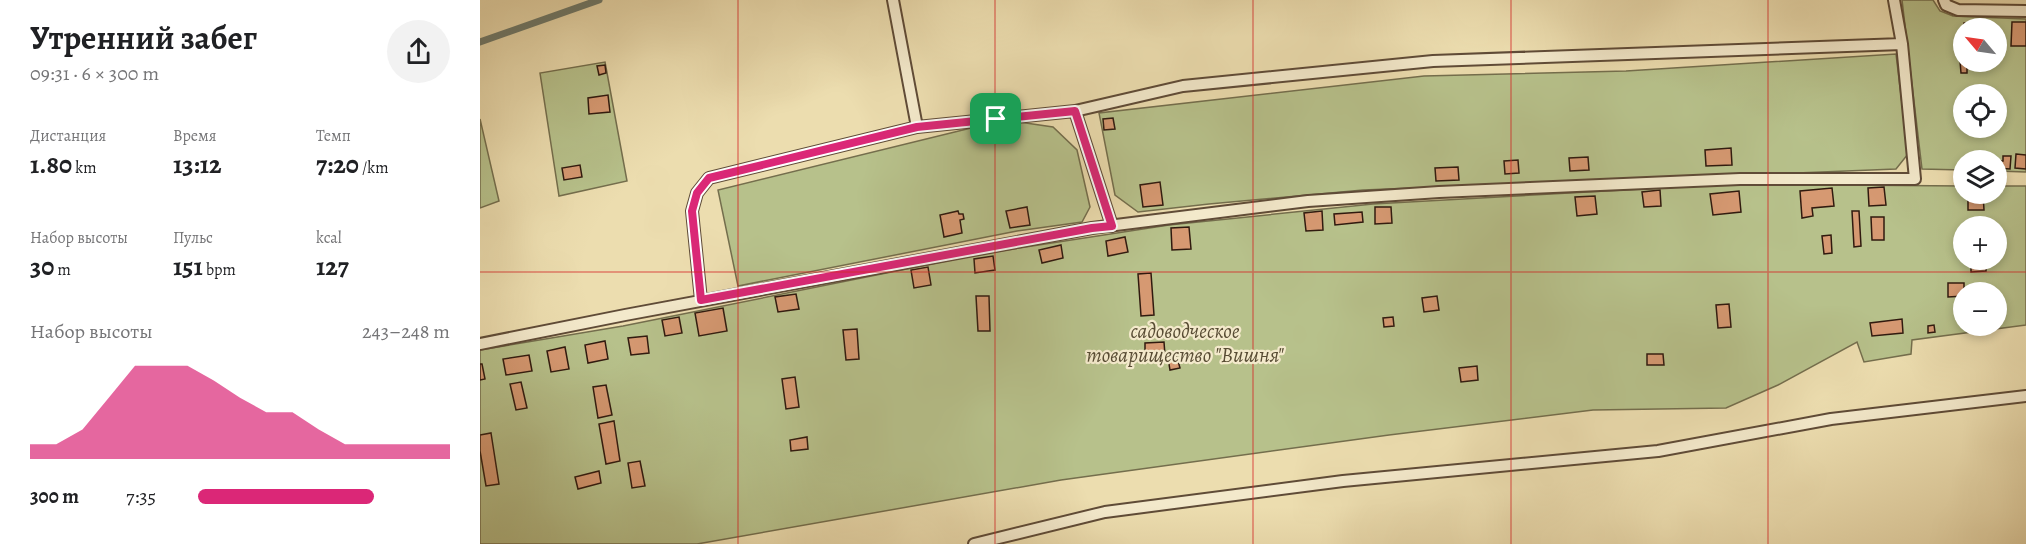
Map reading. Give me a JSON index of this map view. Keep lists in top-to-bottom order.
{
  "parks": ["садоводческое товарищество \"Вишня\""],
  "north": "top left",
  "page": {
    "heading": ["Утренний забег", "09:31 · 6 × 300 m"],
    "map_buttons": ["+", "−"],
    "stats": [
      ["Дистанция", "1.80 km"],
      ["Время", "13:12"],
      ["Темп", "7:20 /km"],
      ["Набор высоты", "30 m"],
      ["Пульс", "151 bpm"],
      ["kcal", "127"]
    ],
    "chart": ["Набор высоты", "243–248 m"],
    "list": [
      {
        "name": "300 m",
        "note": "7:35"
      }
    ]
  }
}
